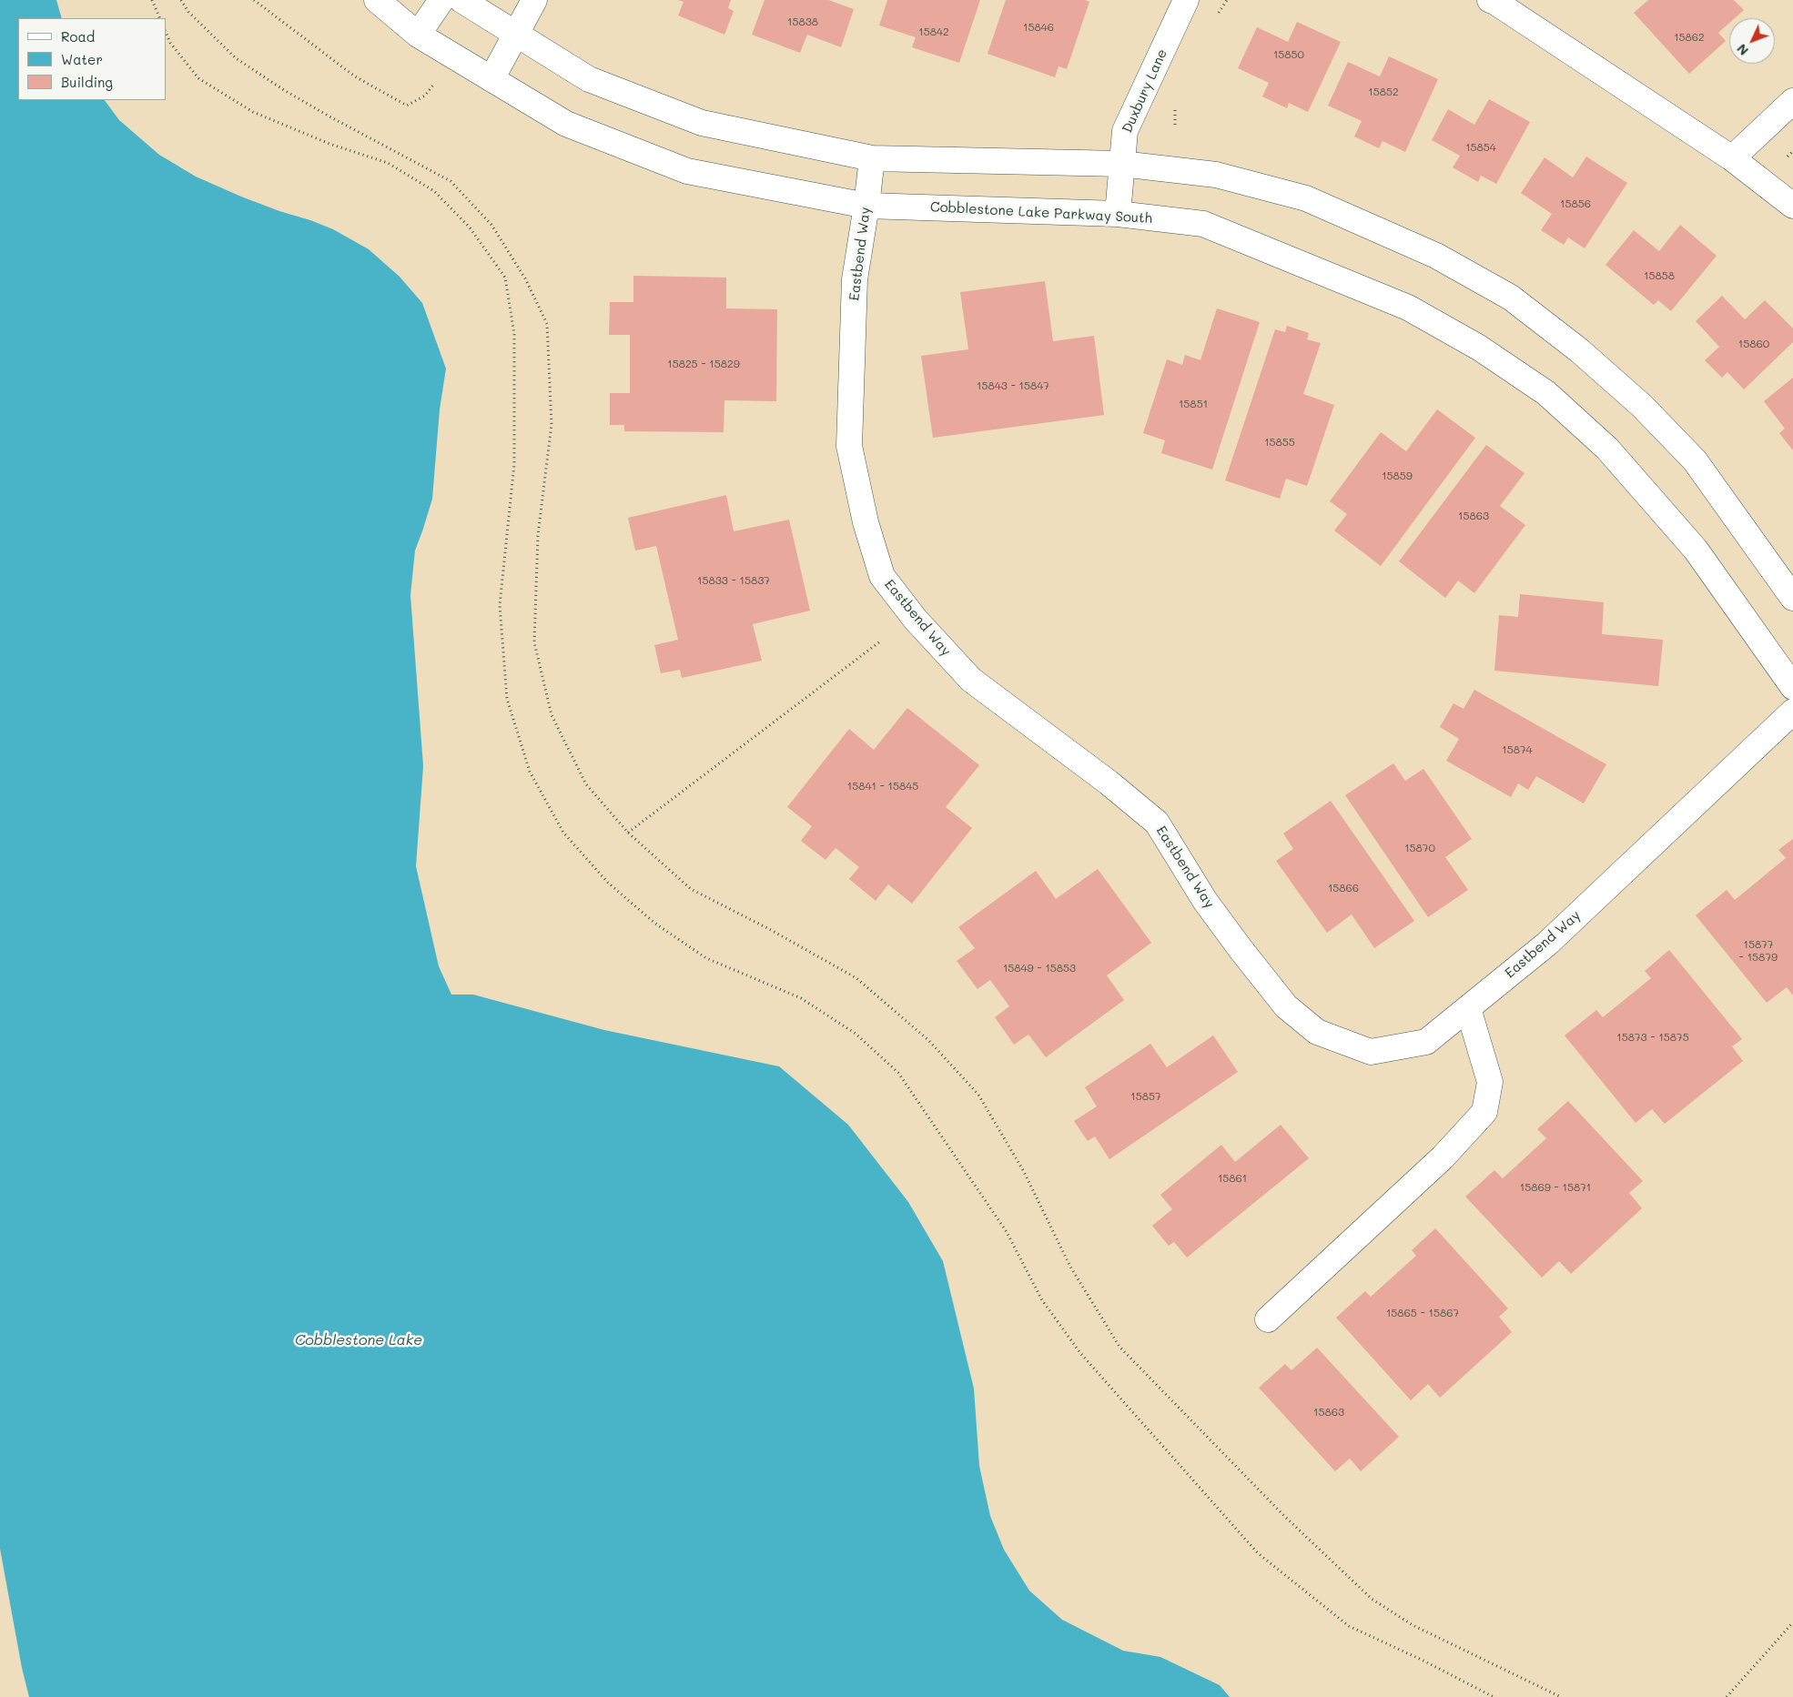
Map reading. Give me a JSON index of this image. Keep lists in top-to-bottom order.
{
  "streets": {
    "street": ["Duxbury Lane", "Cobblestone Lake Parkway South", "Eastbend Way"]
  },
  "crossings": [
    ["Duxbury Lane", "Cobblestone Lake Parkway South"],
    ["Cobblestone Lake Parkway South", "Eastbend Way"]
  ],
  "water": ["Cobblestone Lake"],
  "house_numbers": [
    "15838",
    "15846",
    "15842",
    "15862",
    "15850",
    "15852",
    "15854",
    "15856",
    "15858",
    "15860",
    "15825 - 15829",
    "15843 - 15847",
    "15851",
    "15855",
    "15859",
    "15863",
    "15833 - 15837",
    "15874",
    "15841 - 15845",
    "15870",
    "15866",
    "15877 - 15879",
    "15849 - 15853",
    "15873 - 15875",
    "15857",
    "15861",
    "15869 - 15871",
    "15865 - 15867",
    "15863"
  ],
  "legend": ["Road", "Water", "Building"],
  "north": "bottom left"
}
